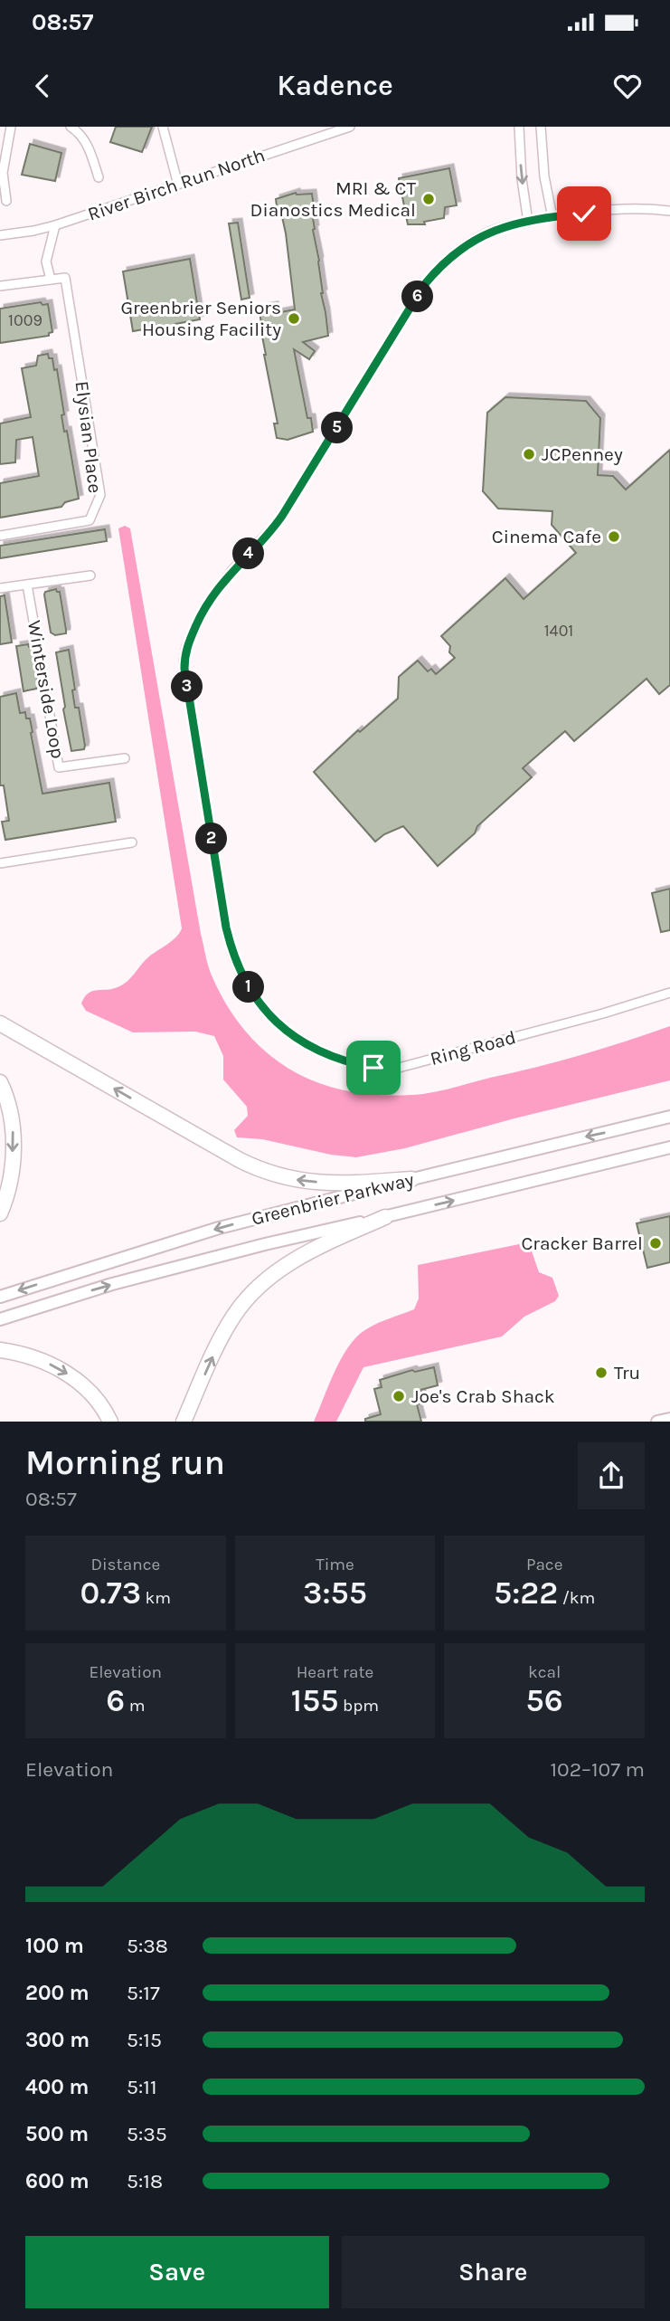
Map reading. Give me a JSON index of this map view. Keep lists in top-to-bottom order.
{
  "streets": {
    "main road": ["Greenbrier Parkway"],
    "street": [
      "River Birch Run North",
      "Elysian Place",
      "Winterside Loop",
      "Ring Road"
    ]
  },
  "places": [
    "MRI & CT Dianostics Medical",
    "Greenbrier Seniors Housing Facility",
    "JCPenney",
    "Cinema Cafe",
    "Cracker Barrel",
    "Tru",
    "Joe's Crab Shack"
  ],
  "house_numbers": ["1009", "1401"],
  "page": {
    "status": "08:57",
    "header": "Kadence",
    "pins": [
      "6",
      "5",
      "4",
      "3",
      "2",
      "1"
    ],
    "heading": ["Morning run", "08:57"],
    "stats": [
      ["Distance", "0.73 km"],
      ["Time", "3:55"],
      ["Pace", "5:22 /km"],
      ["Elevation", "6 m"],
      ["Heart rate", "155 bpm"],
      ["kcal", "56"]
    ],
    "chart": ["Elevation", "102–107 m"],
    "list": [
      {
        "name": "100 m",
        "note": "5:38"
      },
      {
        "name": "200 m",
        "note": "5:17"
      },
      {
        "name": "300 m",
        "note": "5:15"
      },
      {
        "name": "400 m",
        "note": "5:11"
      },
      {
        "name": "500 m",
        "note": "5:35"
      },
      {
        "name": "600 m",
        "note": "5:18"
      }
    ],
    "buttons": ["Save", "Share"]
  }
}
